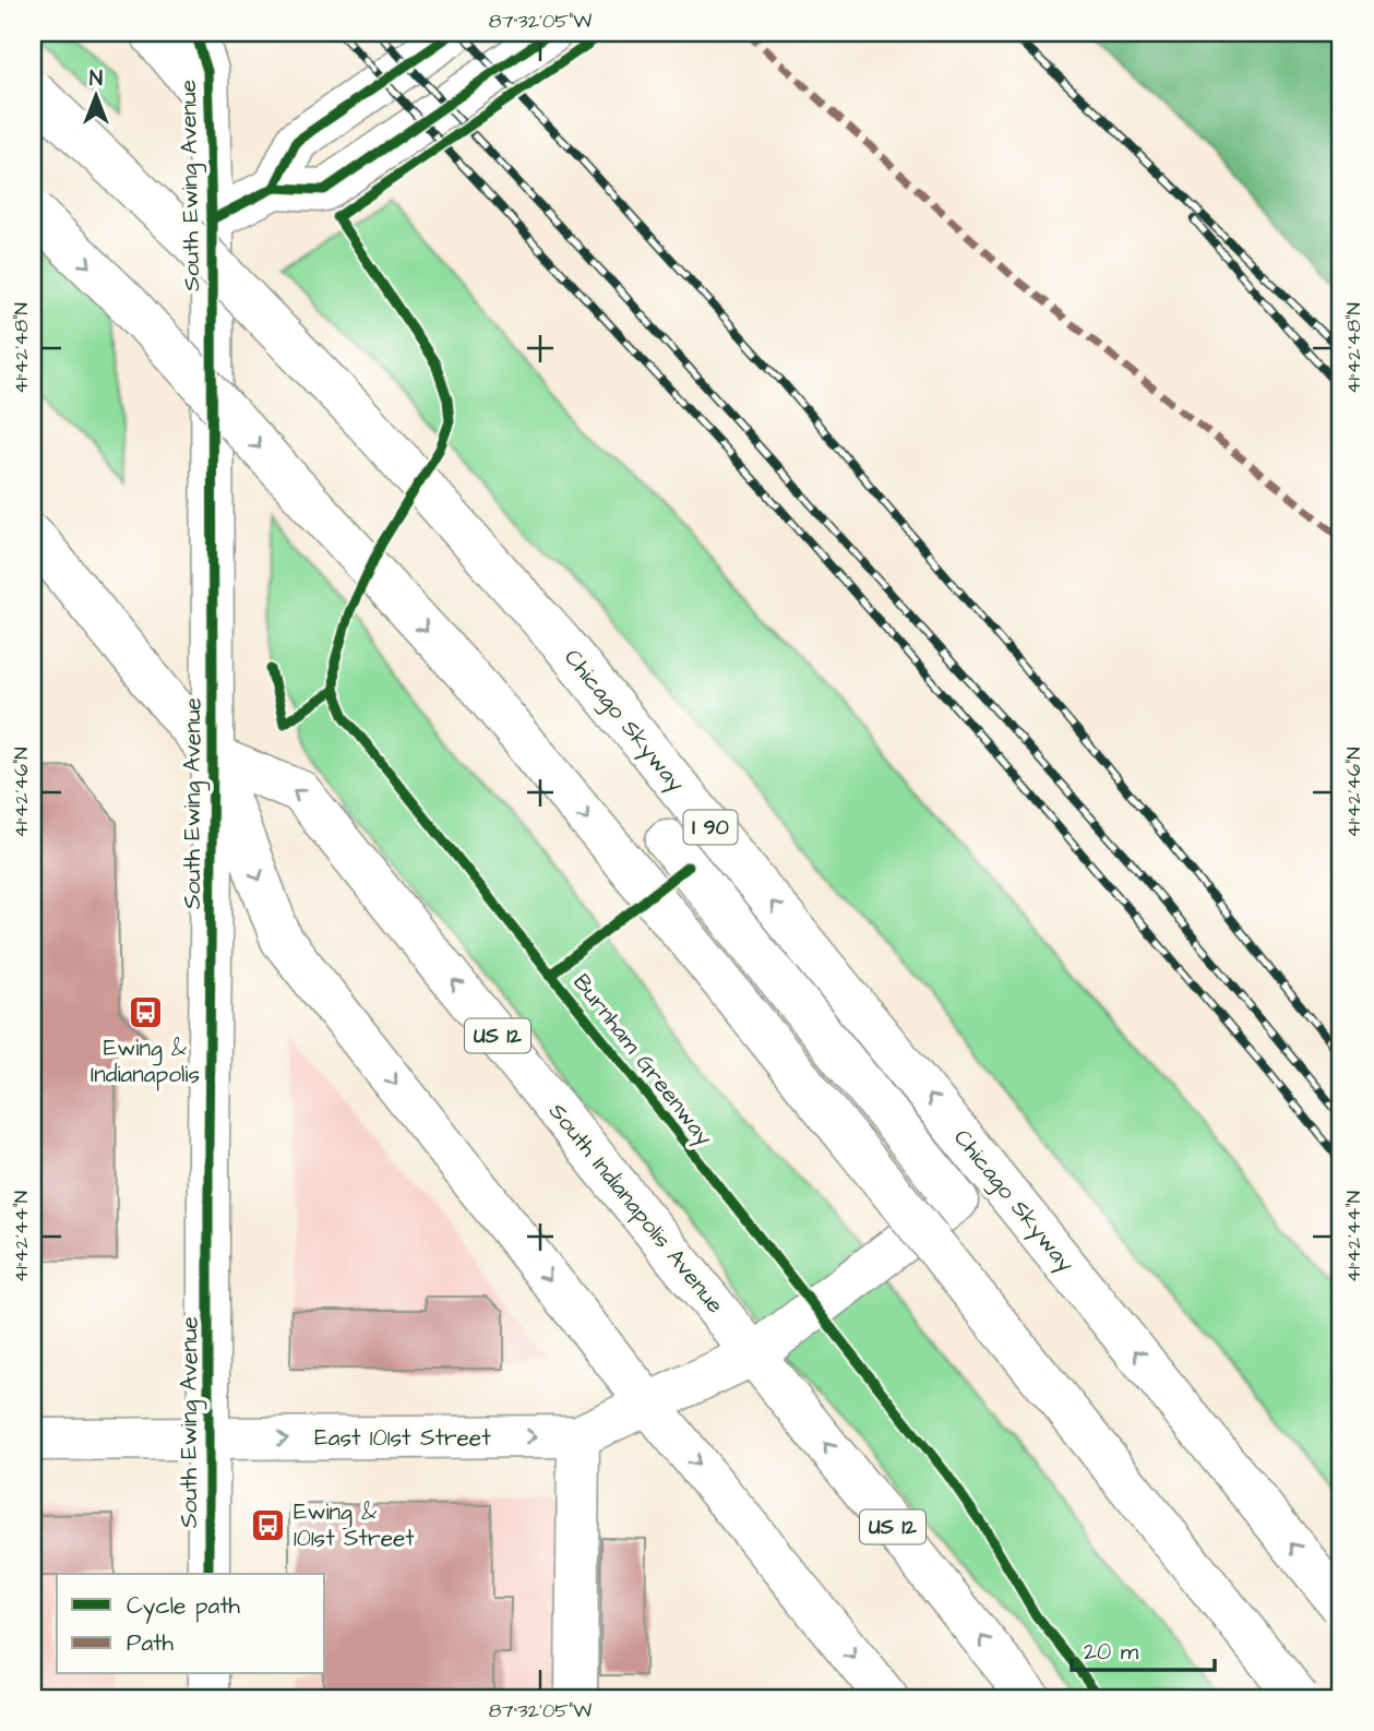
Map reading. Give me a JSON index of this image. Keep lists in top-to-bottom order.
{
  "streets": {
    "main road": [
      "South Ewing Avenue",
      "Chicago Skyway",
      "I 90",
      "US 12",
      "South Indianapolis Avenue",
      "East 101st Street"
    ],
    "cycle path": ["Burnham Greenway"]
  },
  "crossings": [
    ["South Ewing Avenue", "South Indianapolis Avenue"],
    ["South Ewing Avenue", "East 101st Street"],
    ["South Indianapolis Avenue", "East 101st Street"]
  ],
  "places": {
    "bus stop": ["Ewing & Indianapolis", "Ewing & 101st Street"]
  },
  "legend": ["Cycle path", "Path"],
  "scale_bar": "20 m",
  "north": "top",
  "coordinates": [
    "87°32'05\"W",
    "41°42'48\"N",
    "41°42'46\"N",
    "41°42'44\"N"
  ]
}
